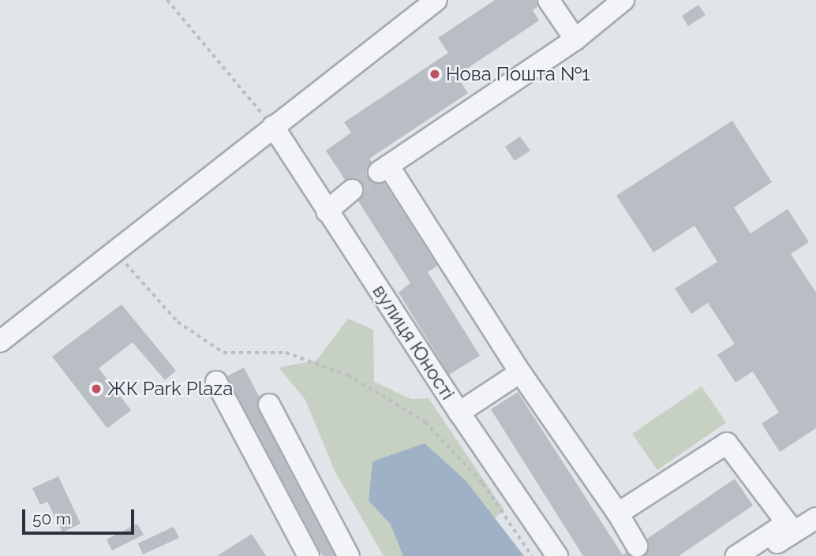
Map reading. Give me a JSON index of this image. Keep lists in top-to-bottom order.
{
  "streets": {
    "street": ["вулиця Юності"]
  },
  "places": ["Нова Пошта №1", "ЖК Park Plaza"],
  "scale_bar": "50 m"
}
